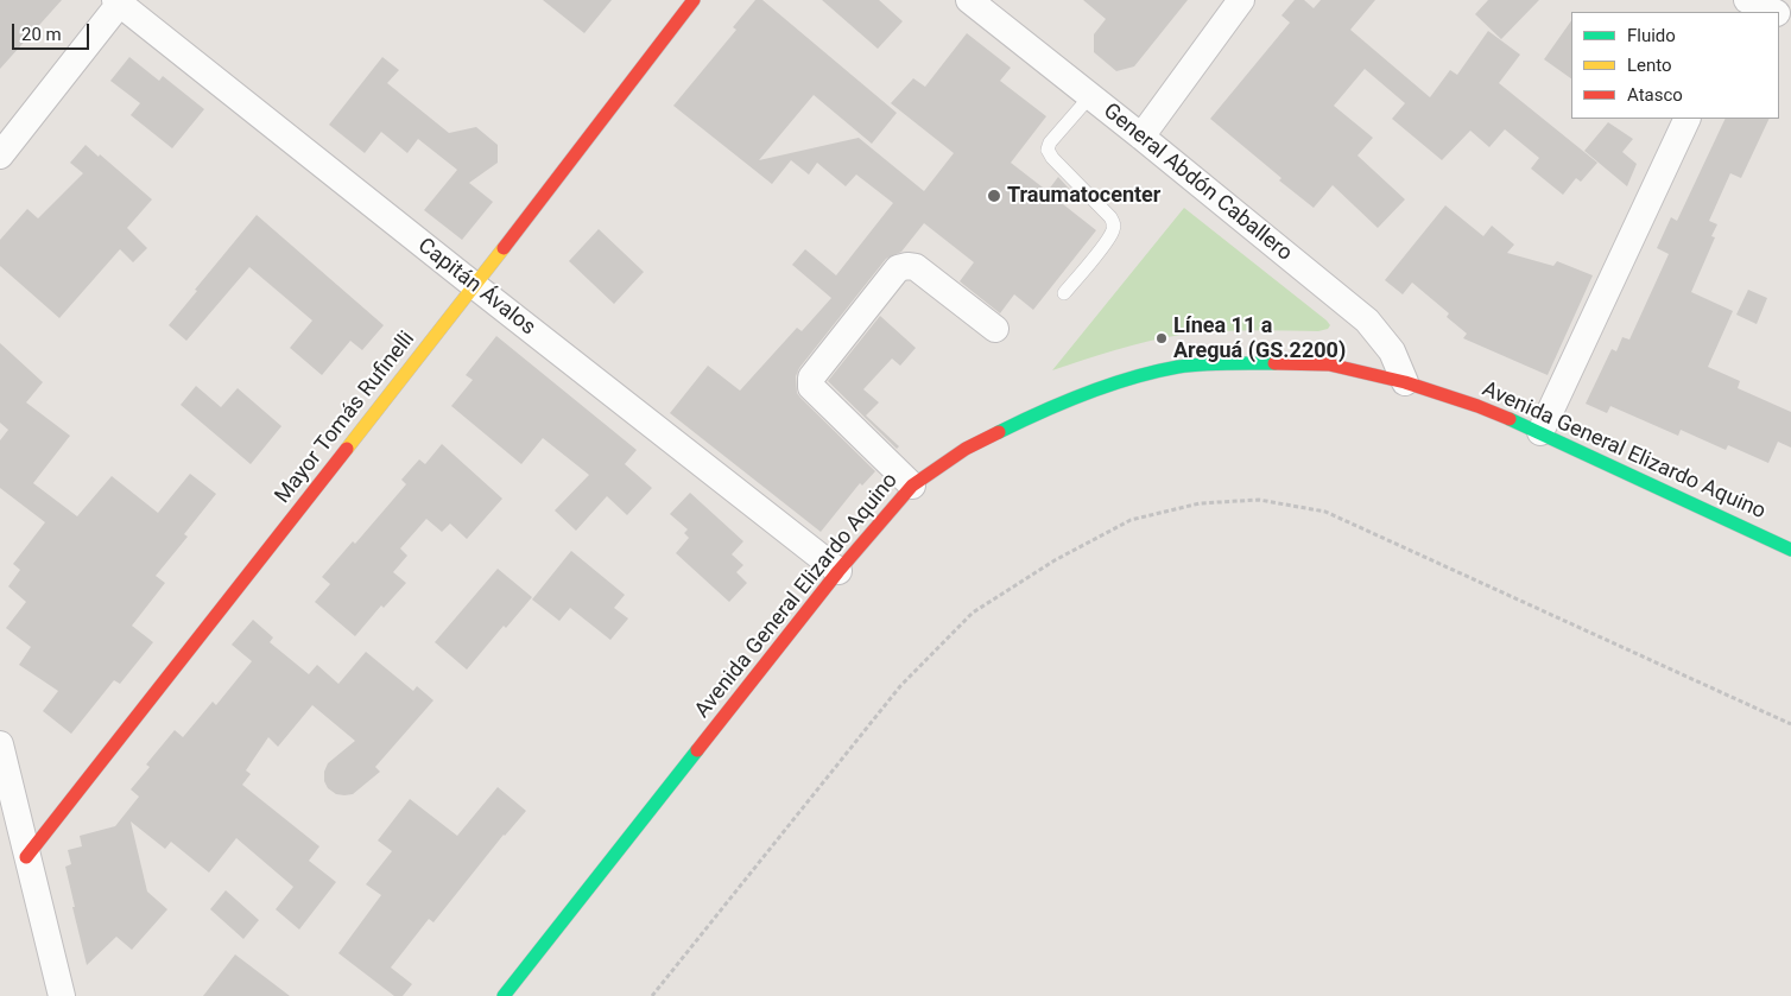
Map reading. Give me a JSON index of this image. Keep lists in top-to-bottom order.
{
  "streets": {
    "main road": ["Mayor Tomás Rufinelli", "Avenida General Elizardo Aquino"],
    "street": ["General Abdón Caballero", "Capitán Ávalos"]
  },
  "crossings": [
    ["General Abdón Caballero", "Avenida General Elizardo Aquino"],
    ["Capitán Ávalos", "Mayor Tomás Rufinelli"],
    ["Capitán Ávalos", "Avenida General Elizardo Aquino"]
  ],
  "places": ["Traumatocenter", "Línea 11 a Areguá (GS.2200)"],
  "legend": ["Fluido", "Lento", "Atasco"],
  "scale_bar": "20 m"
}
